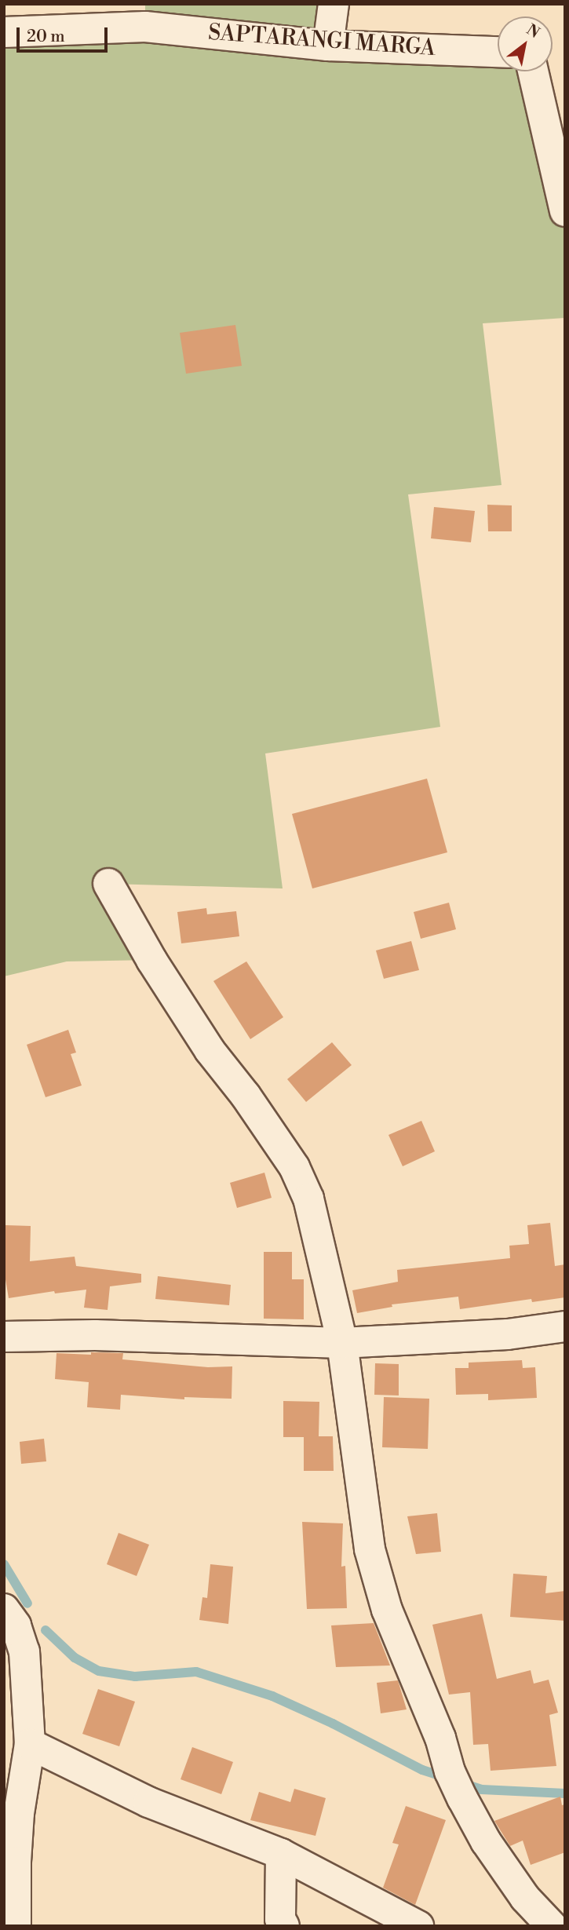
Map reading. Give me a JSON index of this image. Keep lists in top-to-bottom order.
{
  "streets": {
    "street": ["SAPTARANGI MARGA"]
  },
  "scale_bar": "20 m",
  "north": "top right"
}
